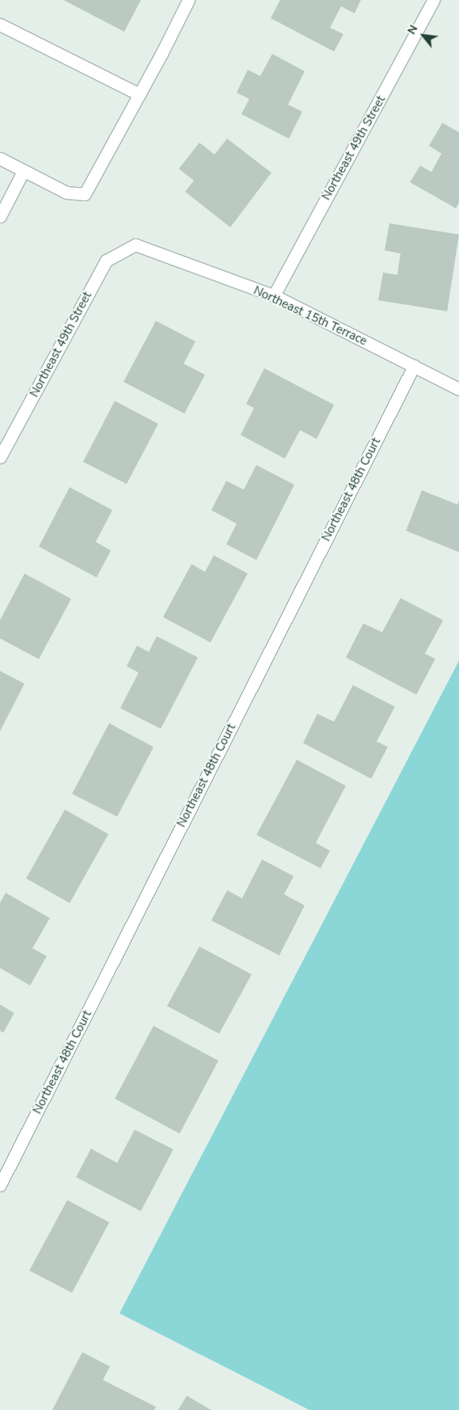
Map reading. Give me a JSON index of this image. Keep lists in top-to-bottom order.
{
  "streets": {
    "street": ["Northeast 49th Street", "Northeast 15th Terrace", "Northeast 48th Court"]
  },
  "crossings": [
    ["Northeast 49th Street", "Northeast 15th Terrace"],
    ["Northeast 15th Terrace", "Northeast 48th Court"]
  ],
  "north": "top left"
}
